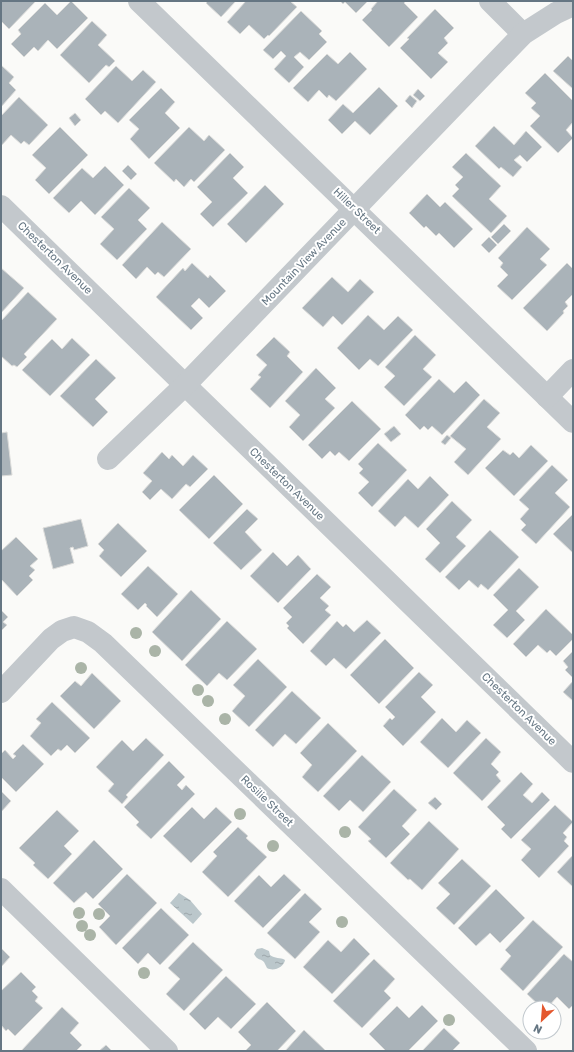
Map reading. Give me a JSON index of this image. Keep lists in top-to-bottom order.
{
  "streets": {
    "street": [
      "Hiller Street",
      "Chesterton Avenue",
      "Mountain View Avenue",
      "Rosilie Street"
    ]
  },
  "crossings": [
    ["Hiller Street", "Mountain View Avenue"],
    ["Chesterton Avenue", "Mountain View Avenue"]
  ],
  "north": "bottom left"
}
